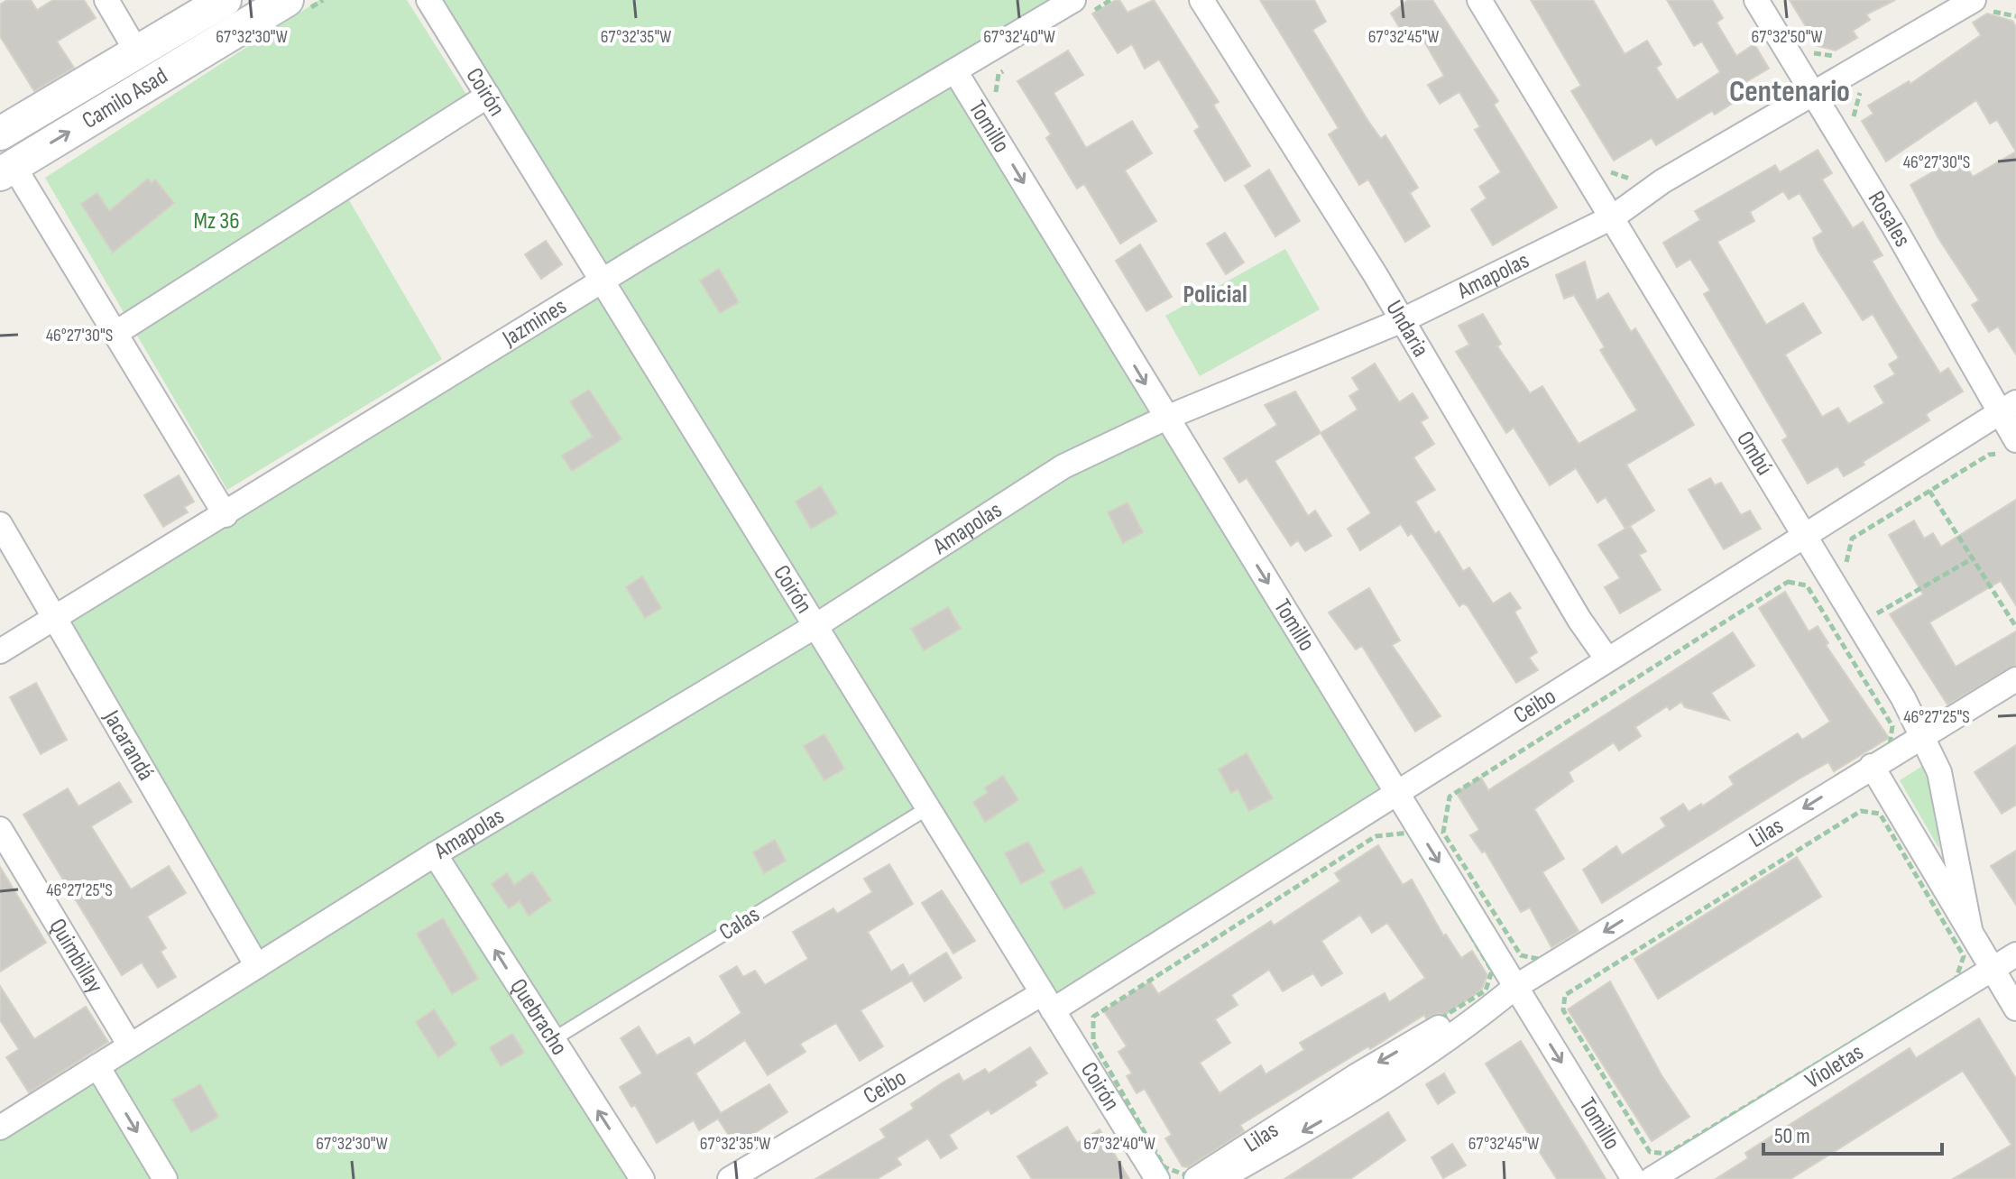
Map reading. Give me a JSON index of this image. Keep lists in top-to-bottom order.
{
  "streets": {
    "street": [
      "Coirón",
      "Camilo Asad",
      "Tomillo",
      "Rosales",
      "Amapolas",
      "Jazmines",
      "Undaria",
      "Ombú",
      "Ceibo",
      "Jacarandá",
      "Lilas",
      "Quimbillay",
      "Quebracho",
      "Violetas"
    ],
    "lane": ["Calas"]
  },
  "crossings": [
    ["Coirón", "Amapolas"],
    ["Coirón", "Jazmines"],
    ["Coirón", "Ceibo"],
    ["Coirón", "Calas"],
    ["Tomillo", "Amapolas"],
    ["Tomillo", "Jazmines"],
    ["Tomillo", "Ceibo"],
    ["Tomillo", "Lilas"],
    ["Rosales", "Amapolas"],
    ["Rosales", "Ceibo"],
    ["Amapolas", "Undaria"],
    ["Amapolas", "Ombú"],
    ["Amapolas", "Jacarandá"],
    ["Amapolas", "Quimbillay"],
    ["Amapolas", "Quebracho"],
    ["Jazmines", "Jacarandá"],
    ["Undaria", "Ceibo"],
    ["Ombú", "Ceibo"],
    ["Ombú", "Lilas"],
    ["Ombú", "Violetas"],
    ["Calas", "Quebracho"]
  ],
  "one_way": ["Tomillo", "Lilas", "Quebracho"],
  "districts": ["Centenario", "Policial"],
  "parks": ["Mz 36"],
  "scale_bar": "50 m",
  "coordinates": [
    "67°32'30\"W",
    "67°32'35\"W",
    "67°32'40\"W",
    "67°32'45\"W",
    "67°32'50\"W",
    "46°27'30\"S",
    "46°27'25\"S"
  ]
}
